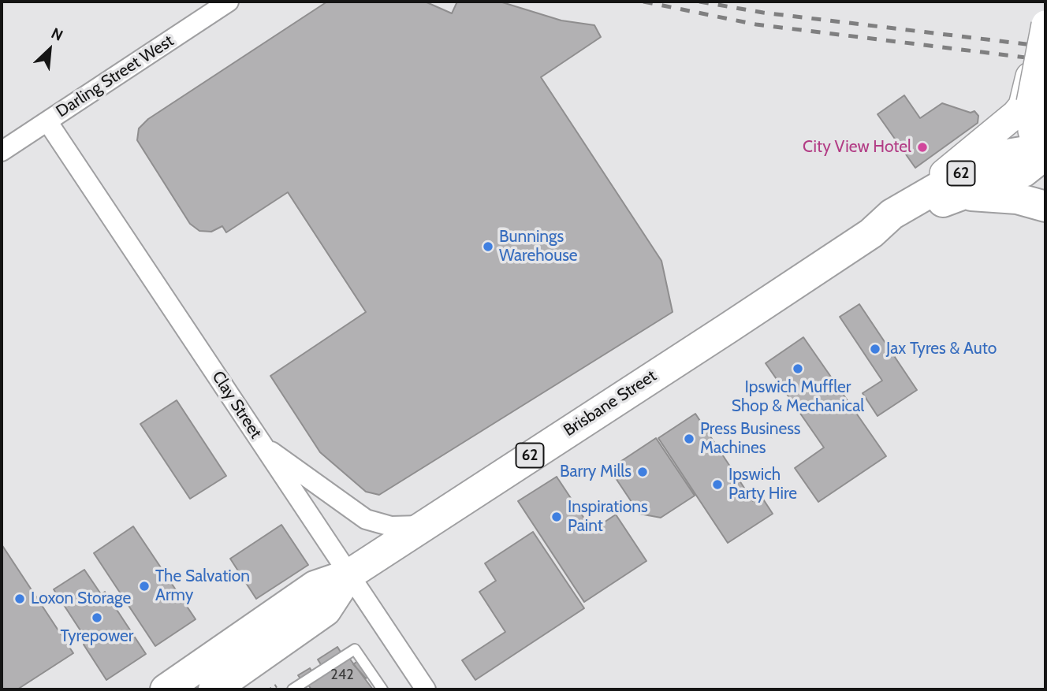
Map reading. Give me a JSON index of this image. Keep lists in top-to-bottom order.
{
  "streets": {
    "main road": ["62", "Brisbane Street"],
    "street": ["Darling Street West", "Clay Street"]
  },
  "crossings": [
    ["Darling Street West", "Clay Street"],
    ["62", "Brisbane Street"],
    ["Brisbane Street", "Clay Street"]
  ],
  "places": [
    "City View Hotel",
    "Bunnings Warehouse",
    "Jax Tyres & Auto",
    "Ipswich Muffler Shop & Mechanical",
    "Press Business Machines",
    "Barry Mills",
    "Ipswich Party Hire",
    "Inspirations Paint",
    "The Salvation Army",
    "Loxon Storage",
    "Tyrepower"
  ],
  "house_numbers": ["242"],
  "north": "top right"
}
